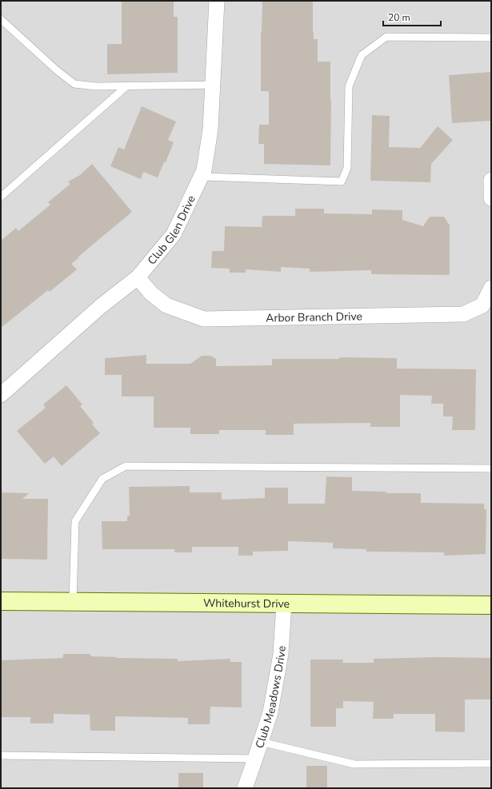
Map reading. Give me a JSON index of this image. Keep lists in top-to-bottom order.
{
  "streets": {
    "street": [
      "Club Glen Drive",
      "Arbor Branch Drive",
      "Whitehurst Drive",
      "Club Meadows Drive"
    ]
  },
  "crossings": [
    ["Club Glen Drive", "Arbor Branch Drive"],
    ["Whitehurst Drive", "Club Meadows Drive"]
  ],
  "scale_bar": "20 m"
}
